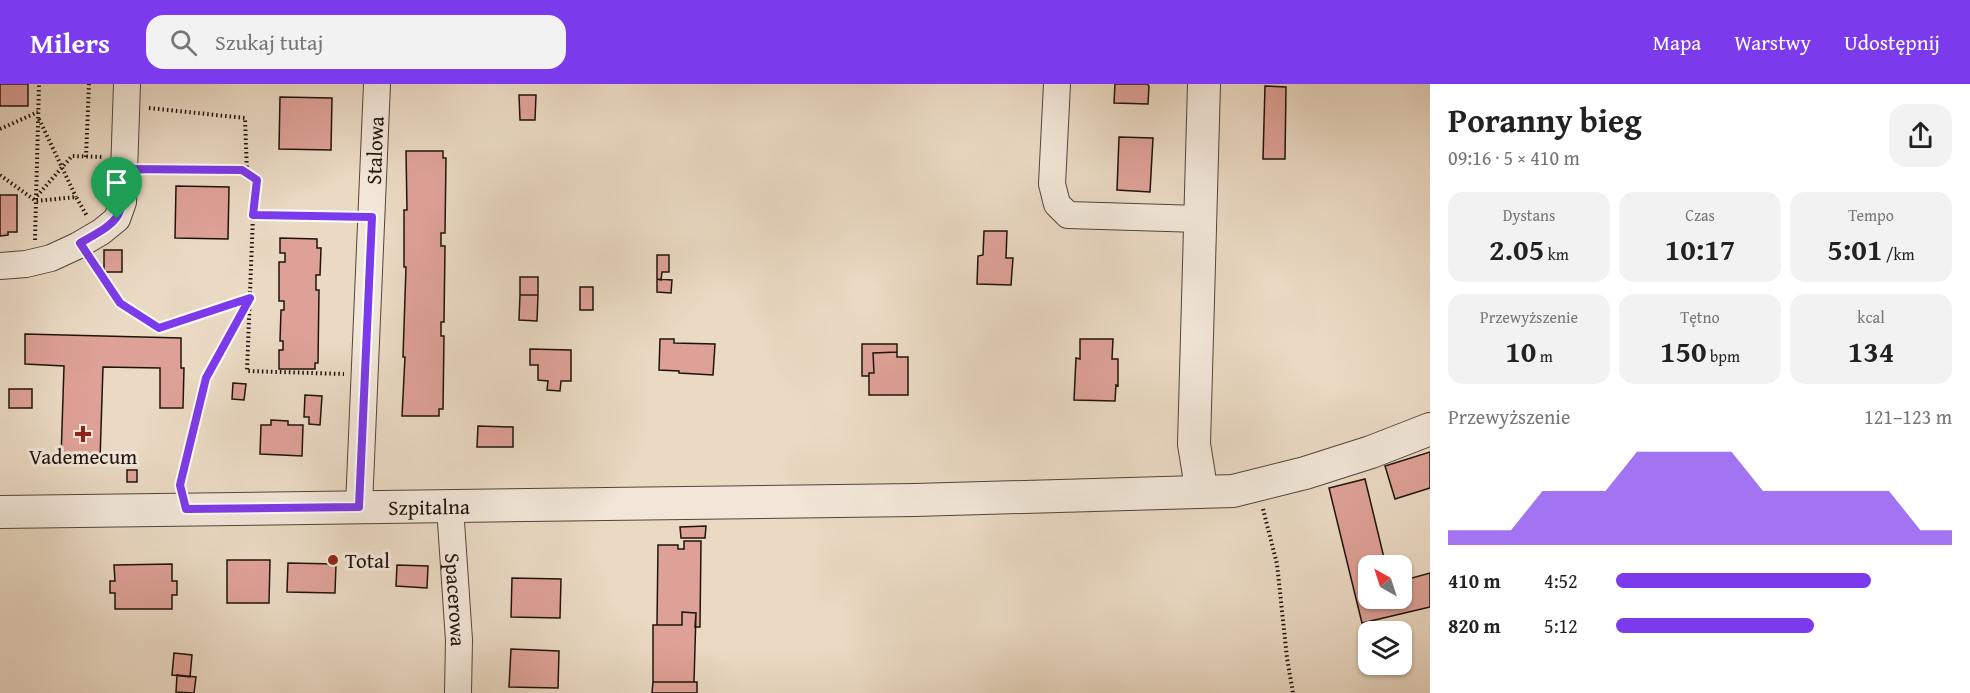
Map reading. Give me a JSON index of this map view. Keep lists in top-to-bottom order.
{
  "streets": {
    "street": ["Stalowa", "Szpitalna", "Spacerowa"]
  },
  "crossings": [
    ["Stalowa", "Szpitalna"],
    ["Szpitalna", "Spacerowa"]
  ],
  "places": {
    "health": ["Vademecum"],
    "other": ["Total"]
  },
  "north": "top left",
  "page": {
    "header": "Milers",
    "search": "Szukaj tutaj",
    "nav": ["Mapa", "Warstwy", "Udostępnij"],
    "heading": ["Poranny bieg", "09:16 · 5 × 410 m"],
    "stats": [
      ["Dystans", "2.05 km"],
      ["Czas", "10:17"],
      ["Tempo", "5:01 /km"],
      ["Przewyższenie", "10 m"],
      ["Tętno", "150 bpm"],
      ["kcal", "134"]
    ],
    "chart": ["Przewyższenie", "121–123 m"],
    "list": [
      {
        "name": "410 m",
        "note": "4:52"
      },
      {
        "name": "820 m",
        "note": "5:12"
      }
    ]
  }
}
